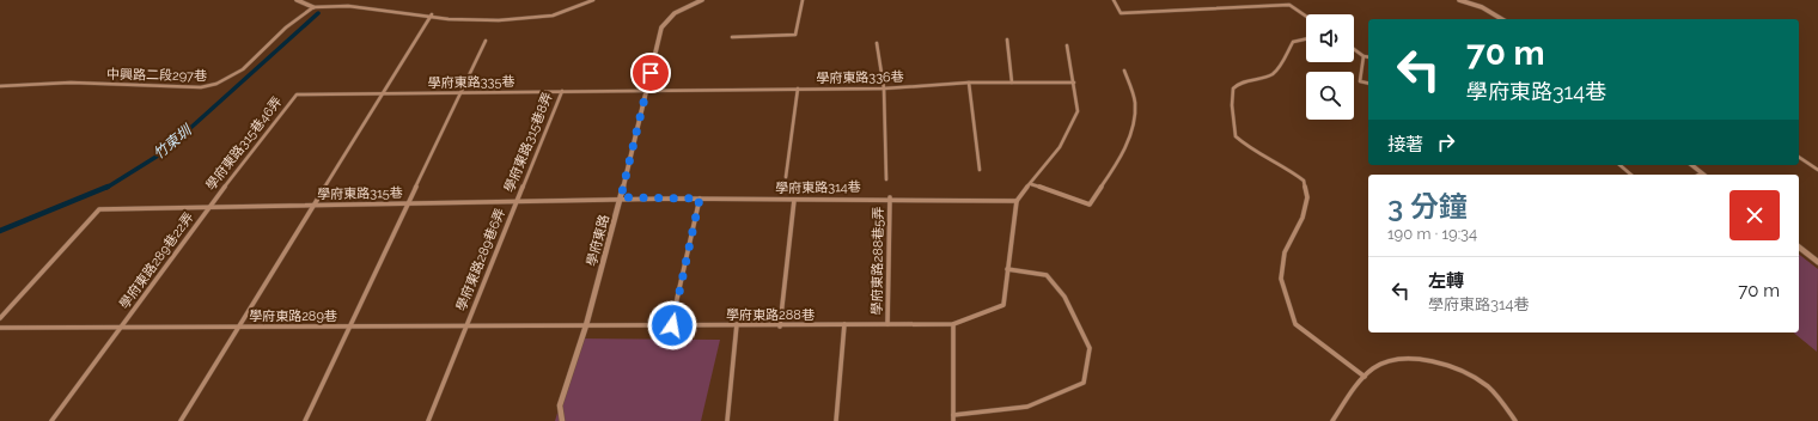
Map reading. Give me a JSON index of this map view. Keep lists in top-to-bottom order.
{
  "streets": {
    "street": ["學府東路"],
    "lane": [
      "中興路二段297巷",
      "學府東路336巷",
      "學府東路335巷",
      "學府東路315巷8弄",
      "學府東路315巷46弄",
      "學府東路314巷",
      "學府東路315巷",
      "學府東路289巷6弄",
      "學府東路289巷22弄",
      "學府東路288巷5弄",
      "學府東路288巷",
      "學府東路289巷"
    ]
  },
  "crossings": [
    ["學府東路336巷", "學府東路335巷"],
    ["學府東路336巷", "學府東路"],
    ["學府東路335巷", "學府東路315巷8弄"],
    ["學府東路335巷", "學府東路315巷46弄"],
    ["學府東路335巷", "學府東路"],
    ["學府東路315巷8弄", "學府東路315巷"],
    ["學府東路315巷8弄", "學府東路289巷6弄"],
    ["學府東路315巷46弄", "學府東路315巷"],
    ["學府東路315巷46弄", "學府東路289巷22弄"],
    ["學府東路314巷", "學府東路315巷"],
    ["學府東路314巷", "學府東路"],
    ["學府東路314巷", "學府東路288巷5弄"],
    ["學府東路315巷", "學府東路"],
    ["學府東路315巷", "學府東路289巷6弄"],
    ["學府東路315巷", "學府東路289巷22弄"],
    ["學府東路", "學府東路288巷"],
    ["學府東路", "學府東路289巷"],
    ["學府東路289巷6弄", "學府東路289巷"],
    ["學府東路289巷22弄", "學府東路289巷"],
    ["學府東路288巷5弄", "學府東路288巷"],
    ["學府東路288巷", "學府東路289巷"]
  ],
  "water": ["竹東圳"],
  "page": {
    "turn": ["70 m", "學府東路314巷"],
    "then": "接著",
    "heading": ["3 分鐘", "190 m · 19:34"],
    "list": [
      {
        "name": "左轉",
        "note": "學府東路314巷",
        "value": "70 m"
      }
    ]
  }
}
